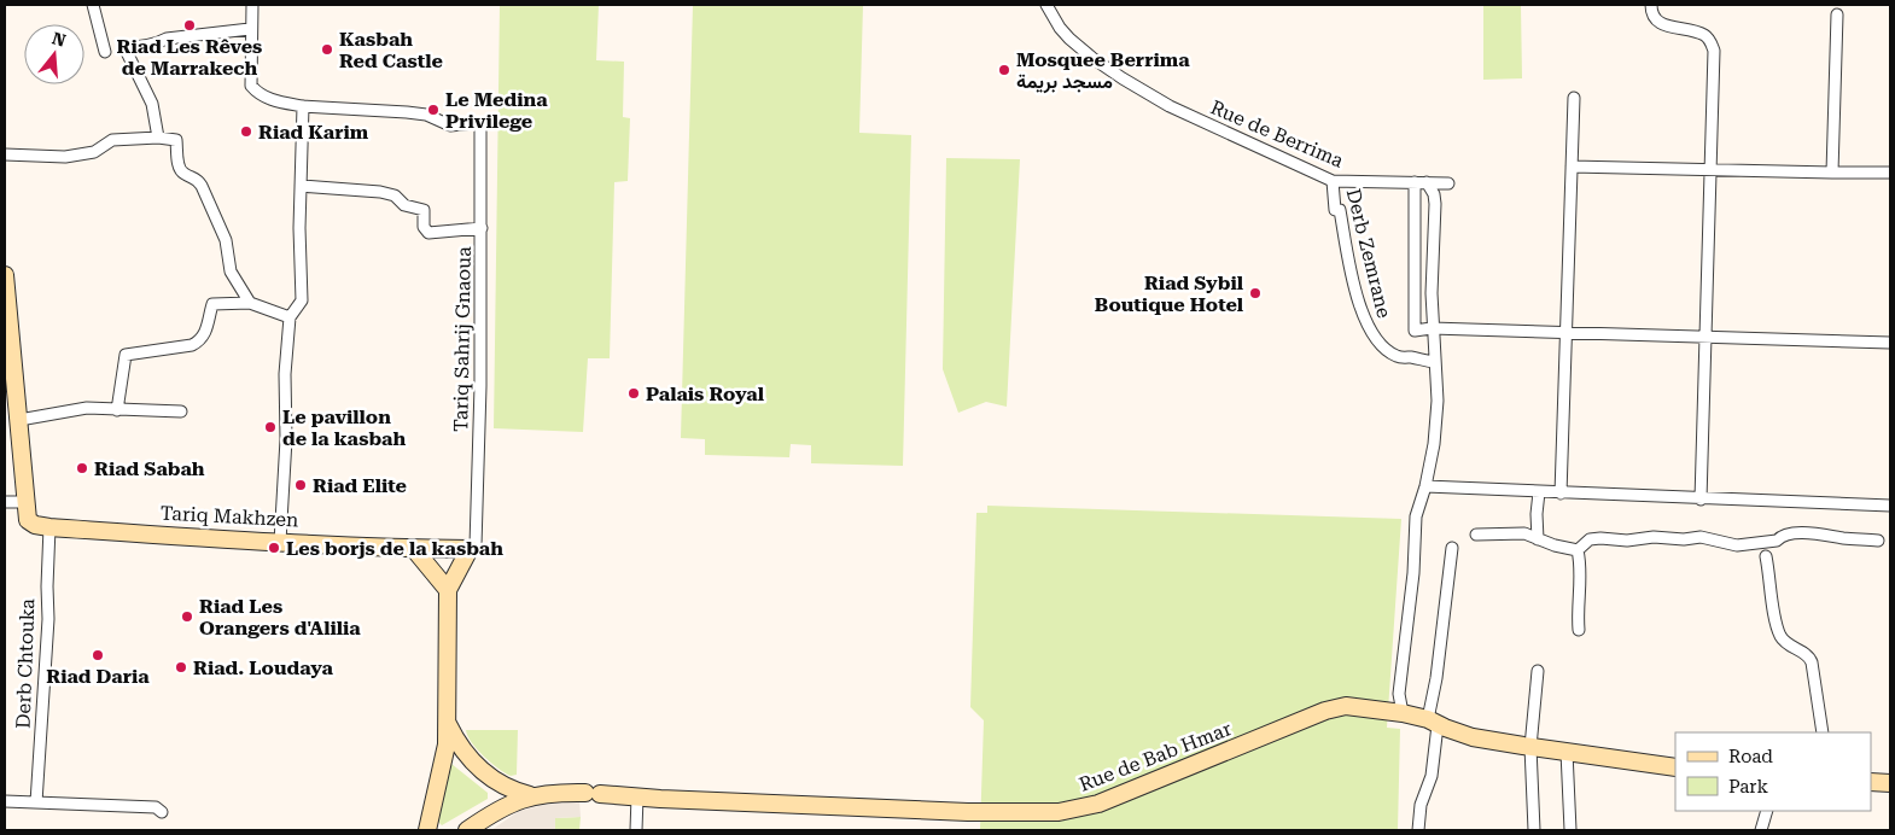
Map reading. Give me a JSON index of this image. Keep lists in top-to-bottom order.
{
  "streets": {
    "main road": ["Tariq Makhzen", "Rue de Bab Hmar"],
    "street": [
      "Rue de Berrima",
      "Derb Zemrane",
      "Tariq Sahrij Gnaoua",
      "Derb Chtouka"
    ]
  },
  "crossings": [
    ["Rue de Berrima", "Derb Zemrane"],
    ["Tariq Sahrij Gnaoua", "Tariq Makhzen"],
    ["Tariq Makhzen", "Derb Chtouka"]
  ],
  "places": [
    "Riad Les Rêves de Marrakech",
    "Kasbah Red Castle",
    "Mosquee Berrima مسجد بريمة",
    "Le Medina Privilege",
    "Riad Karim",
    "Riad Sybil Boutique Hotel",
    "Palais Royal",
    "Le pavillon de la kasbah",
    "Riad Sabah",
    "Riad Elite",
    "Les borjs de la kasbah",
    "Riad Les Orangers d'Alilia",
    "Riad Daria",
    "Riad. Loudaya"
  ],
  "legend": ["Road", "Park"],
  "north": "top"
}
